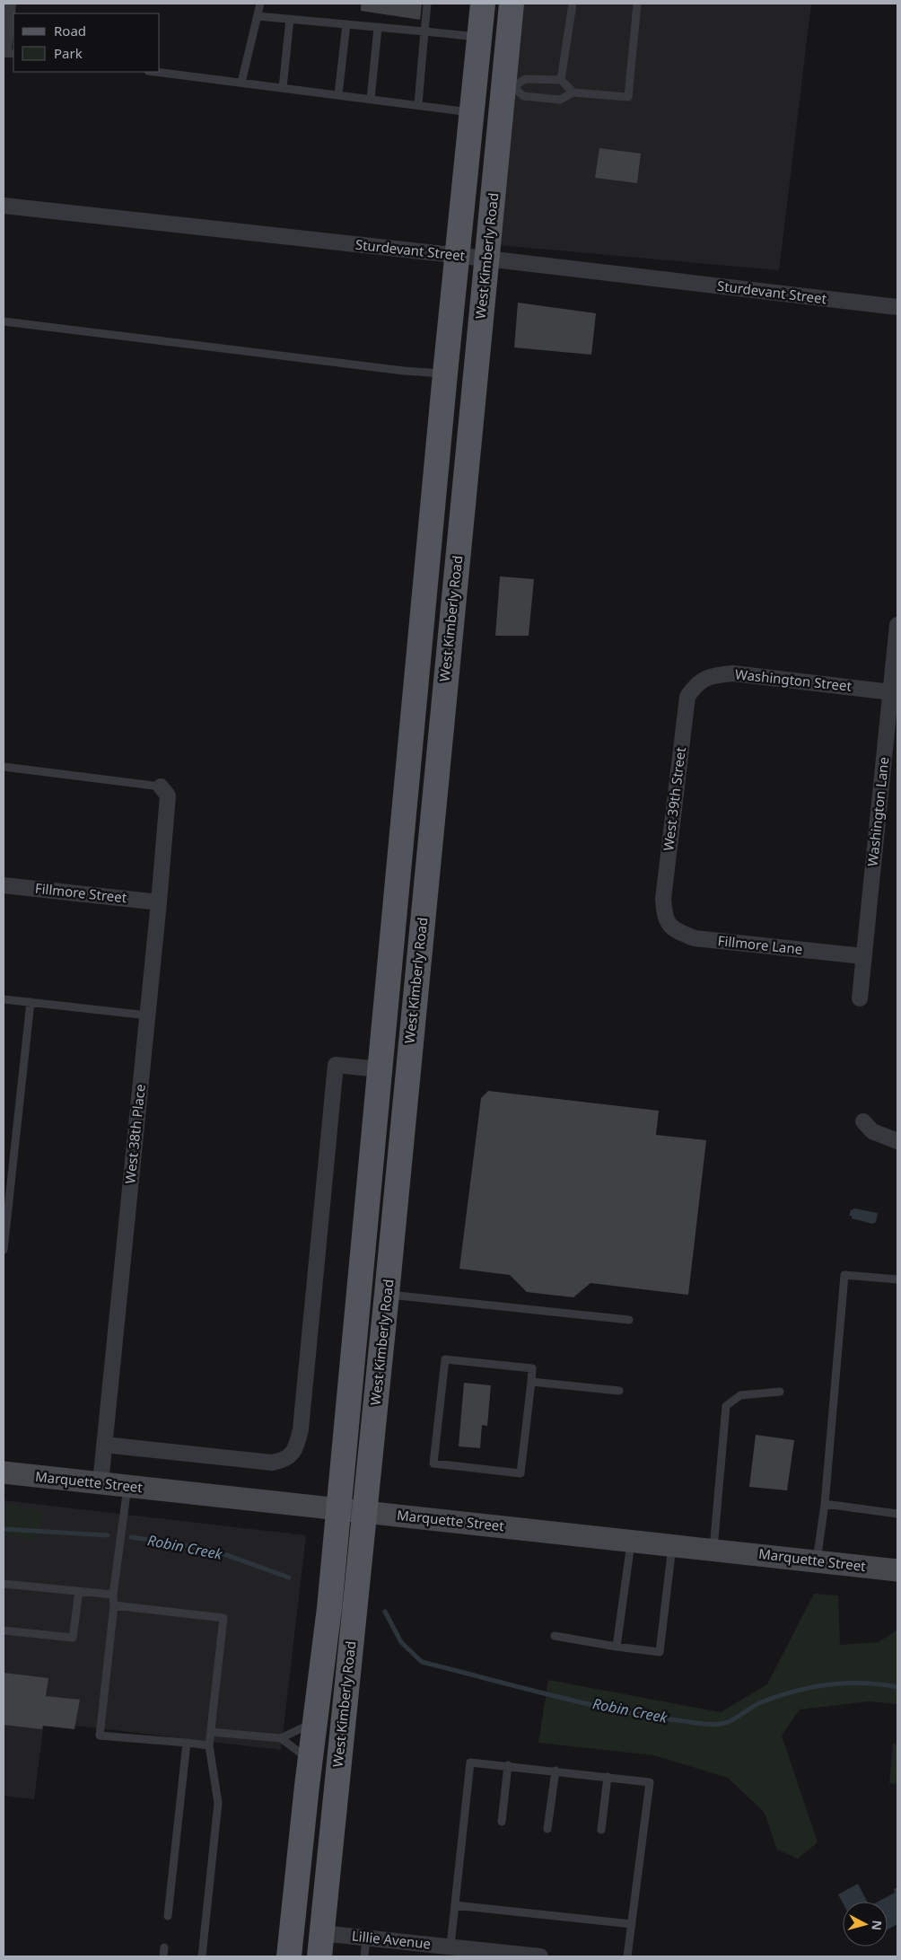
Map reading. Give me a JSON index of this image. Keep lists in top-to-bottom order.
{
  "streets": {
    "main road": ["West Kimberly Road"],
    "street": [
      "Sturdevant Street",
      "Washington Street",
      "West 39th Street",
      "Washington Lane",
      "Fillmore Street",
      "Fillmore Lane",
      "West 38th Place",
      "Marquette Street",
      "Lillie Avenue"
    ]
  },
  "crossings": [
    ["Sturdevant Street", "West Kimberly Road"],
    ["West Kimberly Road", "Marquette Street"],
    ["West Kimberly Road", "Lillie Avenue"],
    ["Washington Street", "West 39th Street"],
    ["Washington Street", "Washington Lane"],
    ["West 39th Street", "Fillmore Lane"],
    ["Washington Lane", "Fillmore Lane"],
    ["Fillmore Street", "West 38th Place"],
    ["West 38th Place", "Marquette Street"]
  ],
  "water": ["Robin Creek"],
  "legend": ["Road", "Park"],
  "north": "right"
}
